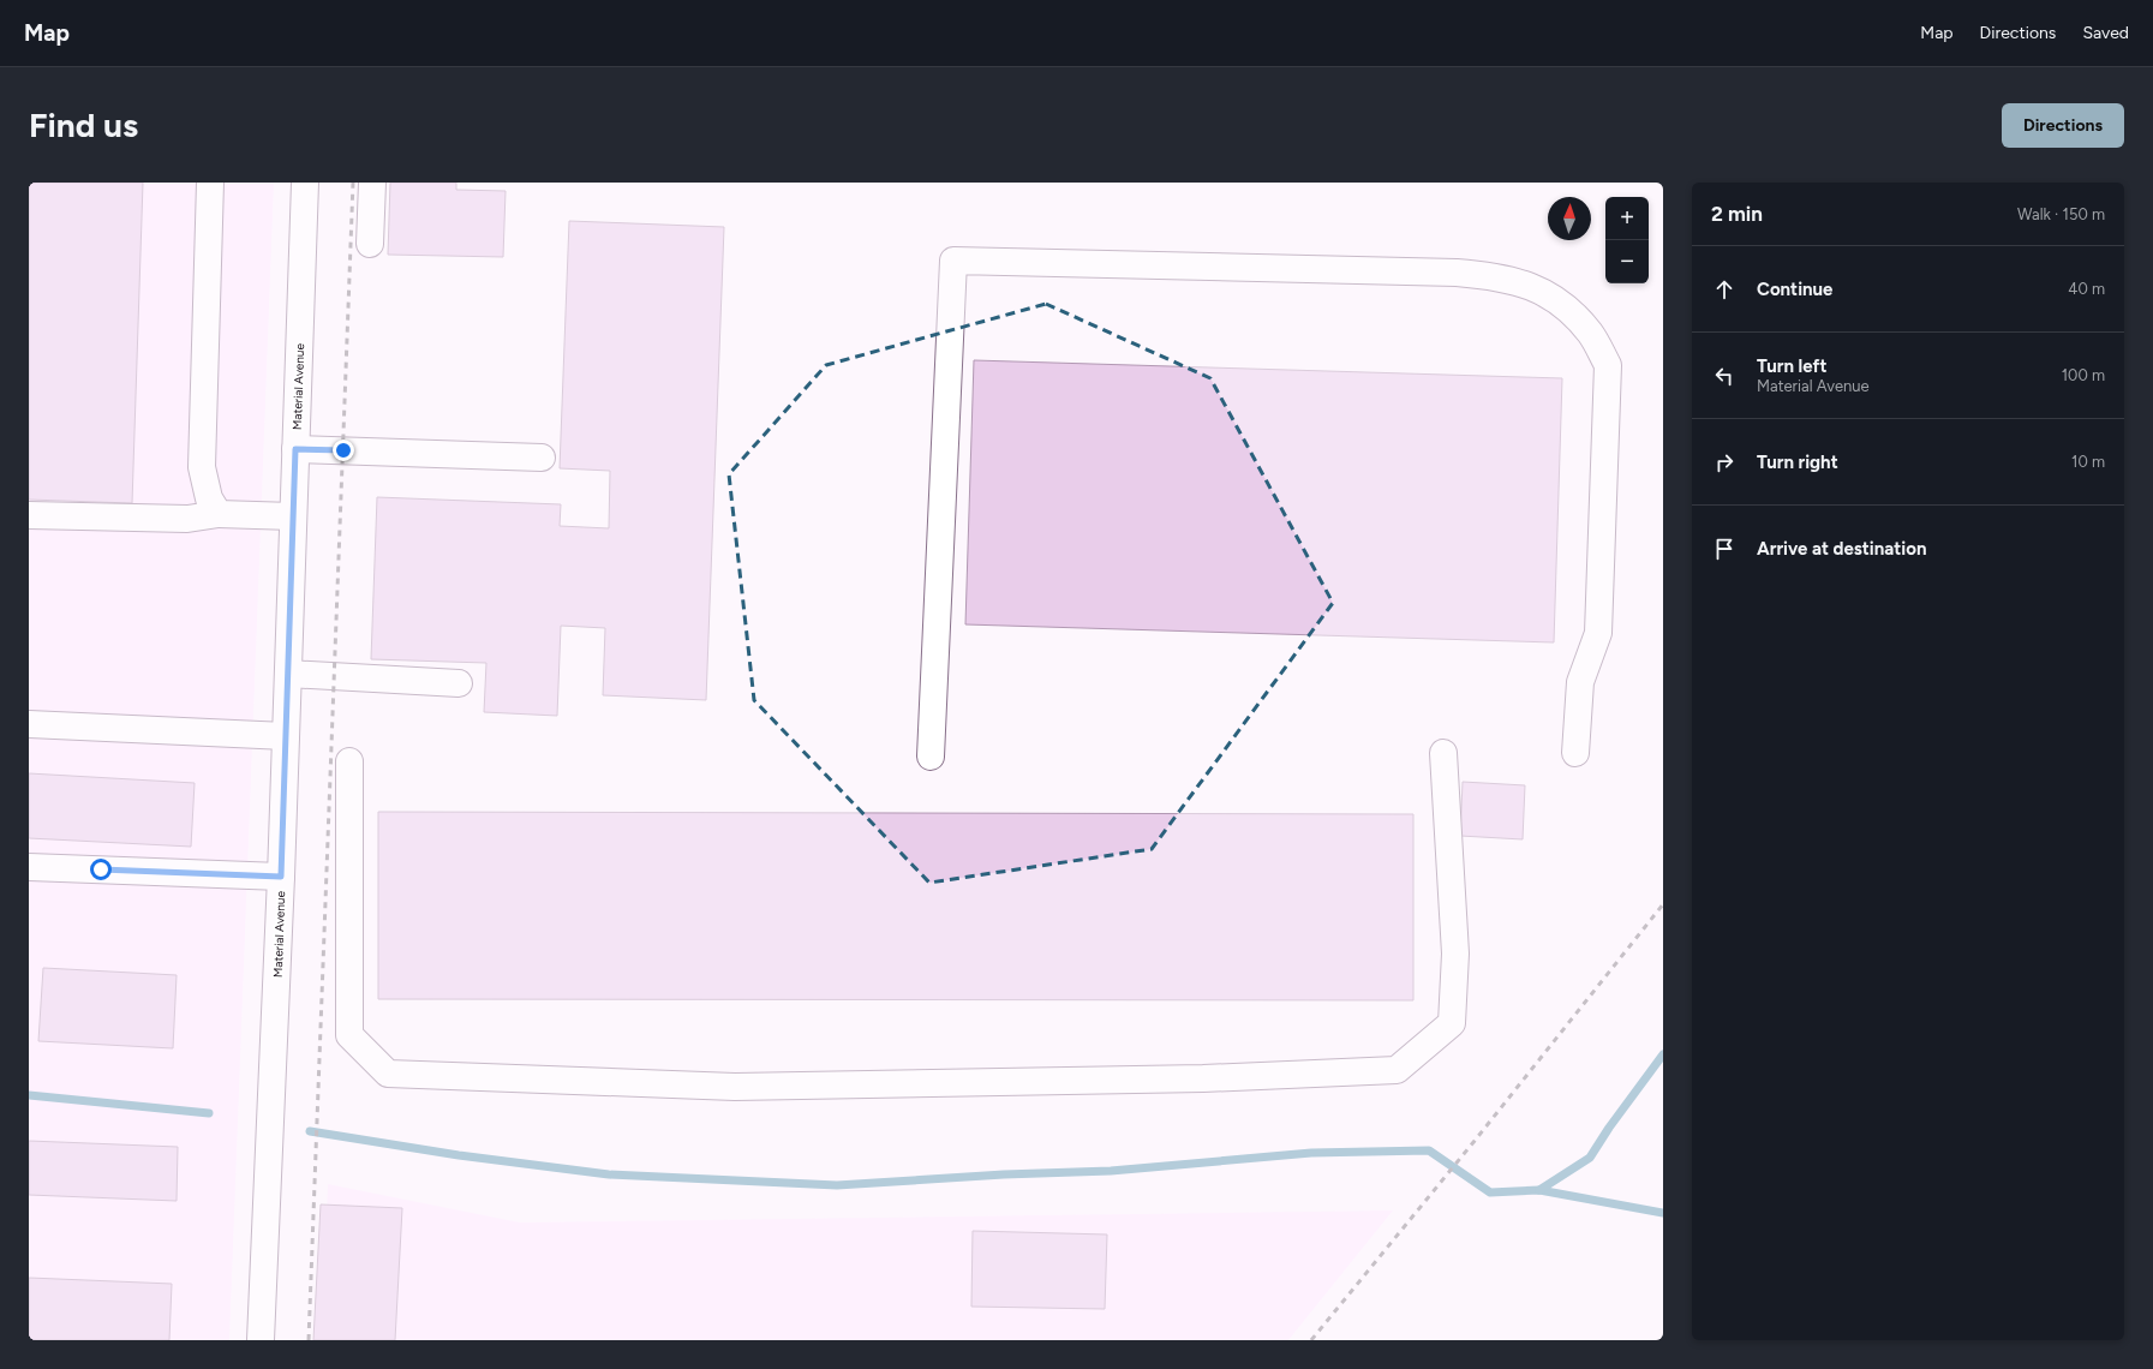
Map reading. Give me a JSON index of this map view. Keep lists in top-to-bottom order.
{
  "streets": {
    "street": ["Material Avenue"]
  },
  "north": "top",
  "page": {
    "header": "Map",
    "nav": ["Map", "Directions", "Saved"],
    "buttons": "Directions",
    "title": "Find us",
    "heading": ["2 min", "Walk · 150 m"],
    "map_buttons": ["+", "−"],
    "list": [
      ["Continue", "40 m"],
      ["Turn left", "Material Avenue", "100 m"],
      ["Turn right", "10 m"],
      "Arrive at destination"
    ]
  }
}
